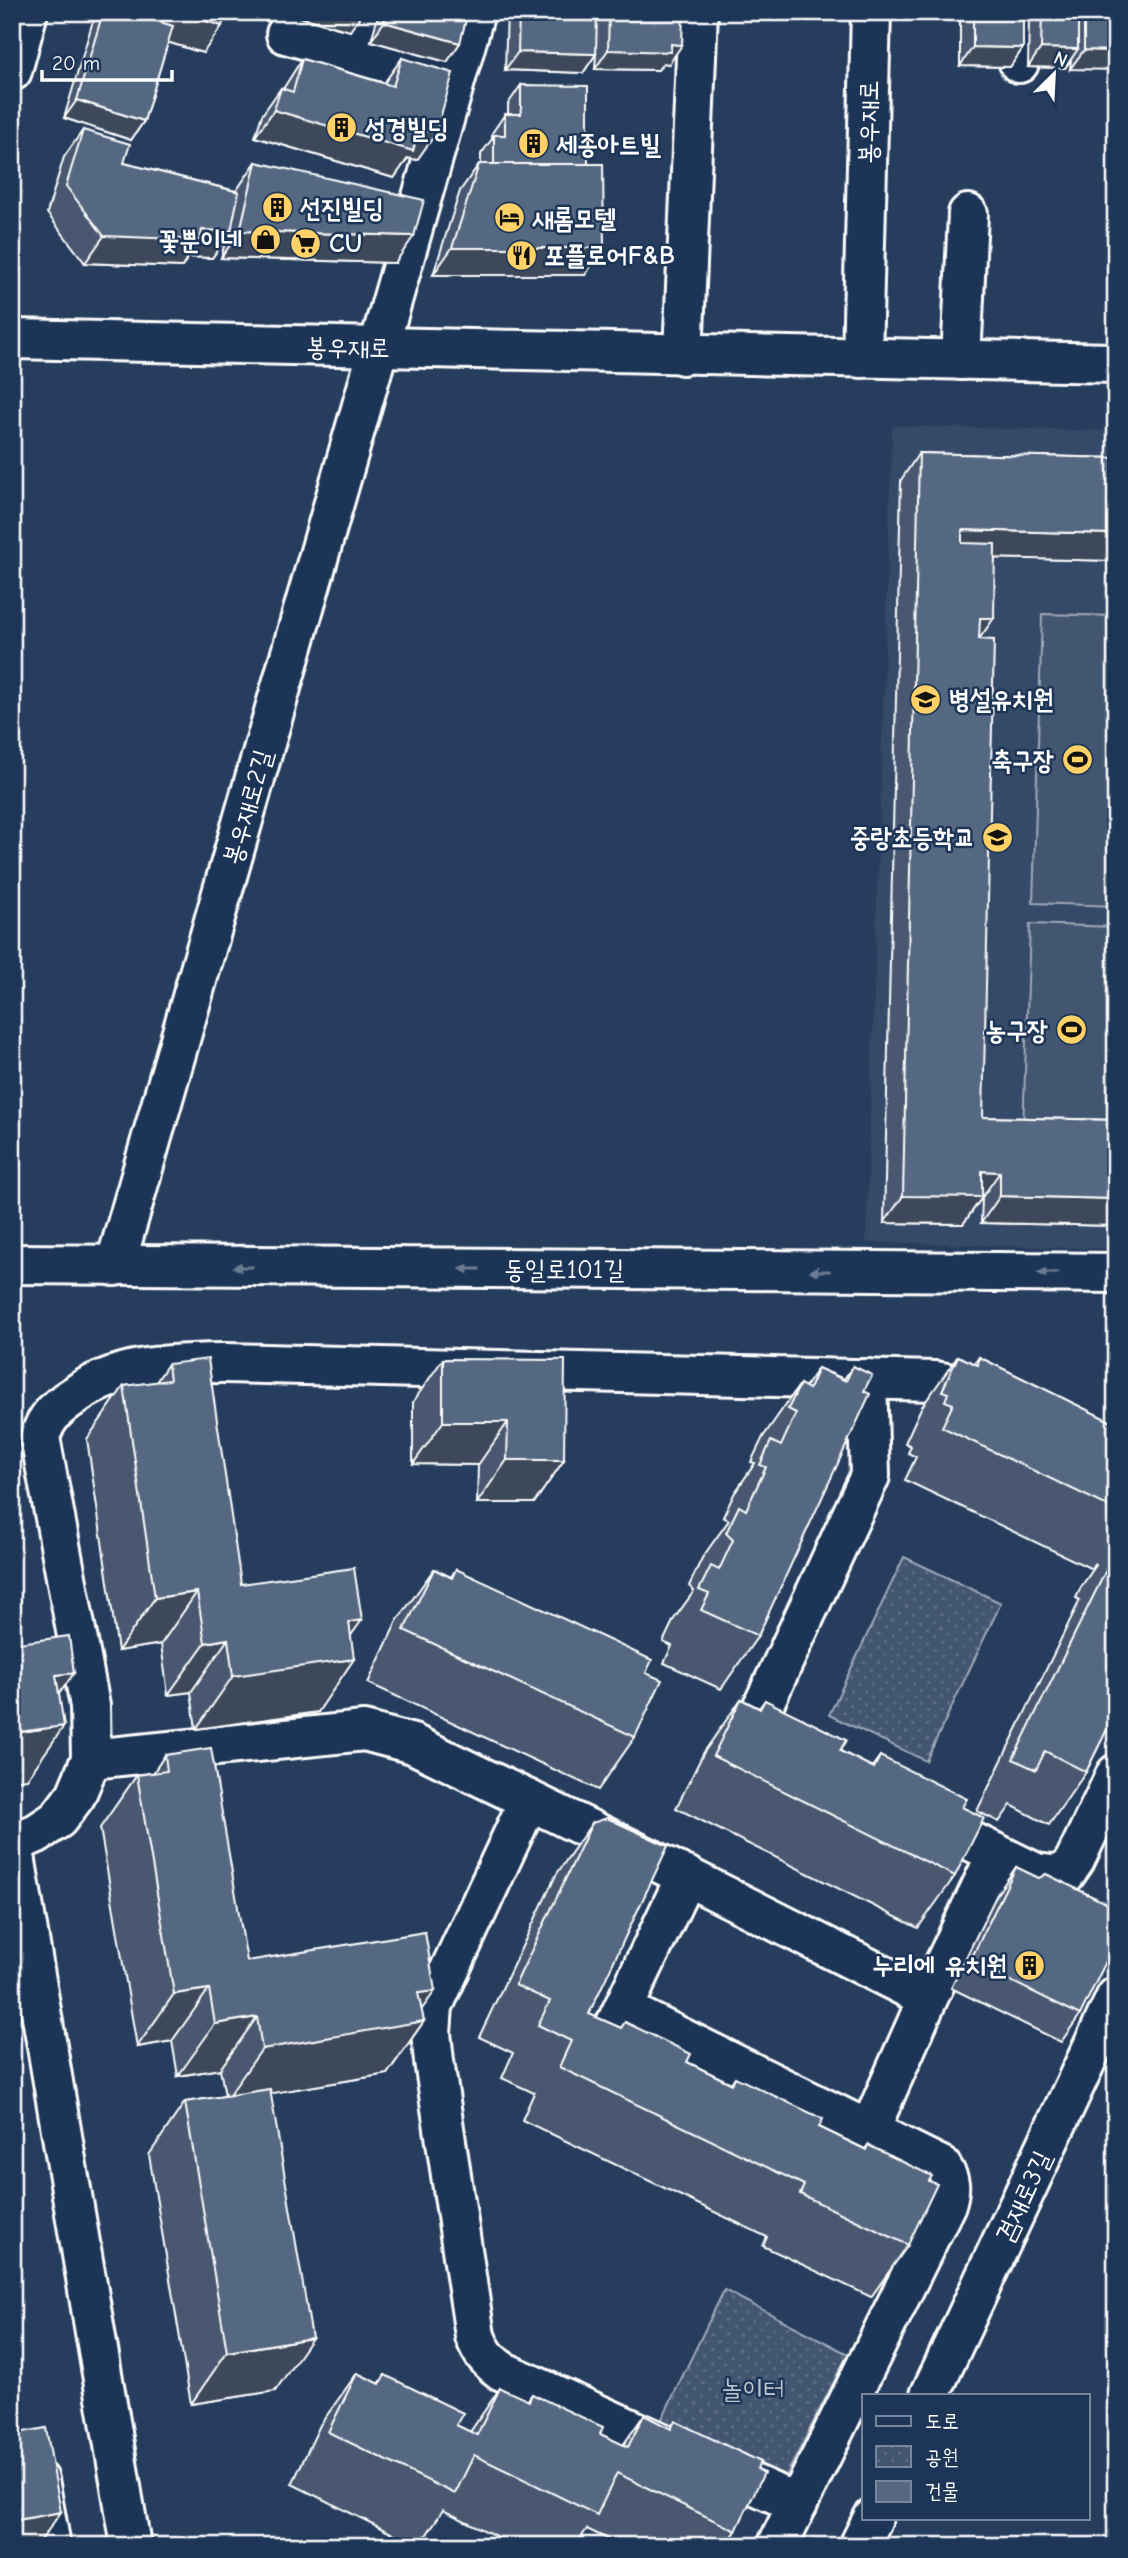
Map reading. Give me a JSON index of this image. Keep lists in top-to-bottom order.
{
  "streets": {
    "street": [
      "봉우재로",
      "봉우재로2길",
      "동일로101길",
      "겸재로3길"
    ]
  },
  "crossings": [
    ["봉우재로", "봉우재로2길"],
    ["봉우재로2길", "동일로101길"]
  ],
  "one_way": ["동일로101길"],
  "parks": ["놀이터"],
  "places": {
    "building": [
      "성경빌딩",
      "세종아트빌",
      "선진빌딩",
      "누리에 유치원"
    ],
    "hotel": ["새롬모텔"],
    "shop": ["꽃뿐이네"],
    "supermarket": ["CU"],
    "restaurant": ["포플로어F&B"],
    "school or university": ["병설유치원", "중랑초등학교"],
    "sports": ["축구장", "농구장"]
  },
  "legend": ["도로", "공원", "건물"],
  "scale_bar": "20 m",
  "north": "top right"
}
